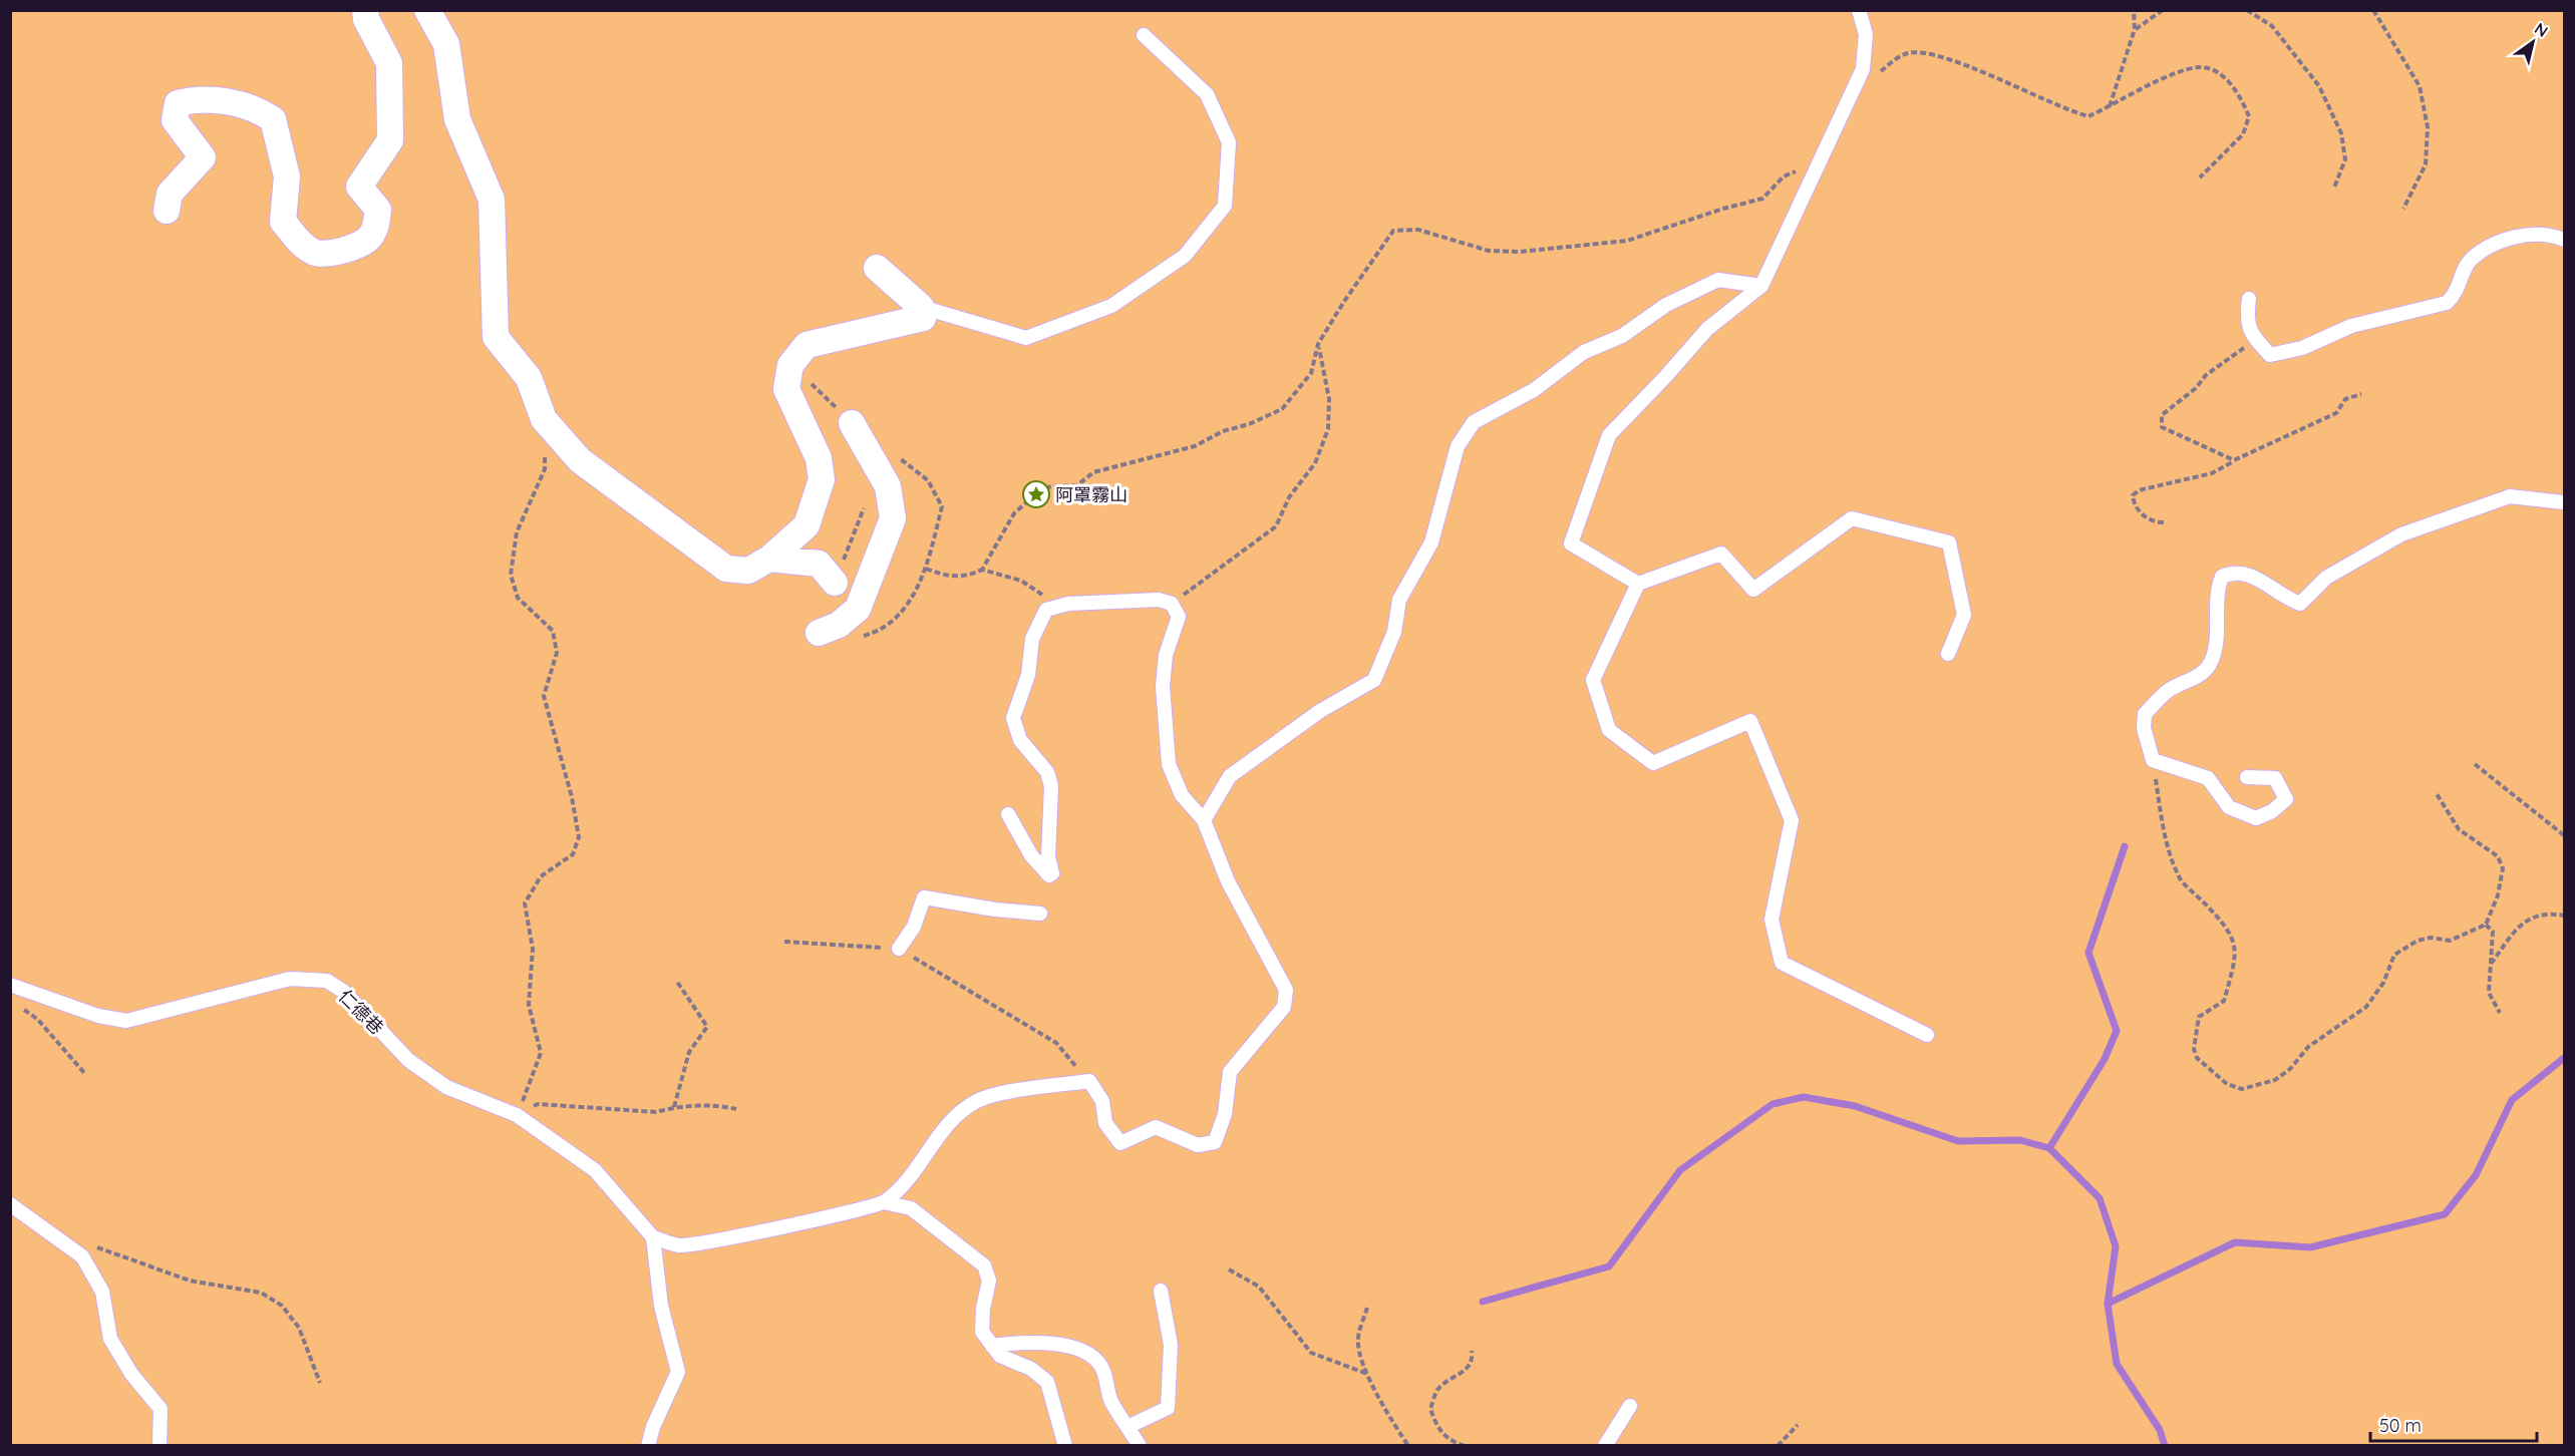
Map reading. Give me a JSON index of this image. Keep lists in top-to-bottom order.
{
  "streets": {
    "lane": ["仁德巷"]
  },
  "places": {
    "place": ["阿罩霧山"]
  },
  "scale_bar": "50 m",
  "north": "top right"
}
